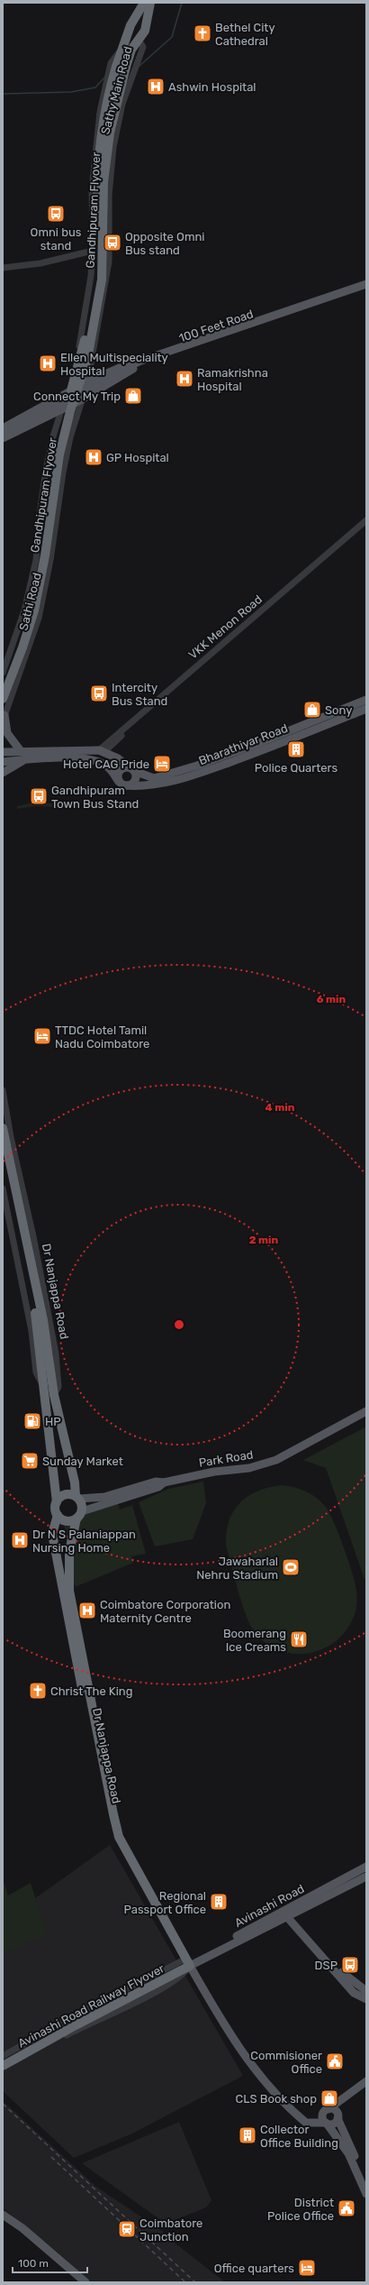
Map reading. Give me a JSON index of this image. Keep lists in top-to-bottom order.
{
  "streets": {
    "highway": [
      "Sathy Main Road",
      "Gandhipuram Flyover",
      "Dr Nanjappa Road",
      "Avinashi Road Railway Flyover"
    ],
    "main road": [
      "100 Feet Road",
      "Bharathiyar Road",
      "Park Road",
      "Avinashi Road"
    ],
    "street": ["Sathi Road", "VKK Menon Road"]
  },
  "crossings": [
    ["Sathy Main Road", "Gandhipuram Flyover"],
    ["Sathy Main Road", "100 Feet Road"],
    ["Sathy Main Road", "Sathi Road"],
    ["100 Feet Road", "Sathi Road"],
    ["VKK Menon Road", "Bharathiyar Road"],
    ["Dr Nanjappa Road", "Park Road"],
    ["Dr Nanjappa Road", "Avinashi Road"],
    ["Dr Nanjappa Road", "Avinashi Road Railway Flyover"],
    ["Avinashi Road", "Avinashi Road Railway Flyover"]
  ],
  "places": {
    "church": ["Bethel City Cathedral", "Christ The King"],
    "hospital": [
      "Ashwin Hospital",
      "Ellen Multispeciality Hospital",
      "Ramakrishna Hospital",
      "GP Hospital",
      "Dr N S Palaniappan Nursing Home",
      "Coimbatore Corporation Maternity Centre"
    ],
    "bus stop": [
      "Omni bus stand",
      "Opposite Omni Bus stand",
      "Intercity Bus Stand",
      "Gandhipuram Town Bus Stand",
      "DSP"
    ],
    "shop": ["Connect My Trip", "Sony", "CLS Book shop"],
    "building": ["Police Quarters", "Regional Passport Office", "Collector Office Building"],
    "hotel": ["Hotel CAG Pride", "TTDC Hotel Tamil Nadu Coimbatore", "Office quarters"],
    "fuel station": ["HP"],
    "supermarket": ["Sunday Market"],
    "sports": ["Jawaharlal Nehru Stadium"],
    "restaurant": ["Boomerang Ice Creams"],
    "public building": ["Commisioner Office", "District Police Office"],
    "station": ["Coimbatore Junction"]
  },
  "scale_bar": "100 m",
  "rings": ["6 min", "4 min", "2 min"]
}
